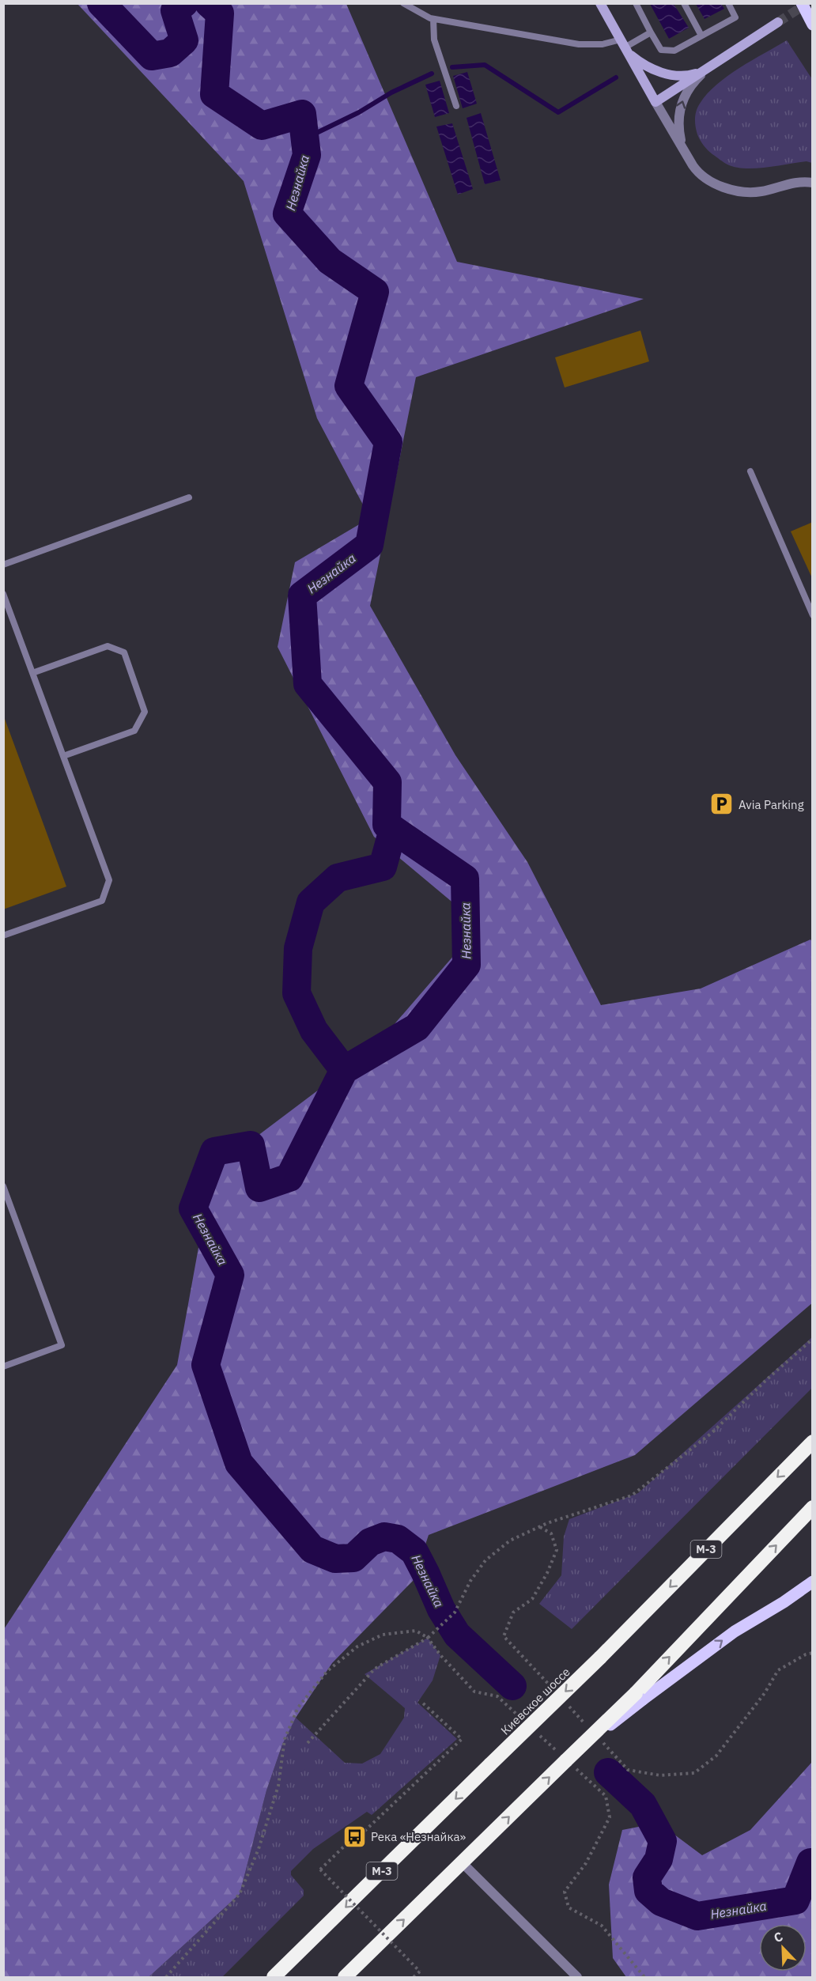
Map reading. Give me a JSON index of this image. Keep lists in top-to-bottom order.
{
  "streets": {
    "highway": ["М-3", "Киевское шоссе"]
  },
  "water": ["Незнайка"],
  "places": {
    "parking": ["Avia Parking"],
    "bus stop": ["Река «Незнайка»"]
  },
  "north": "top left"
}
